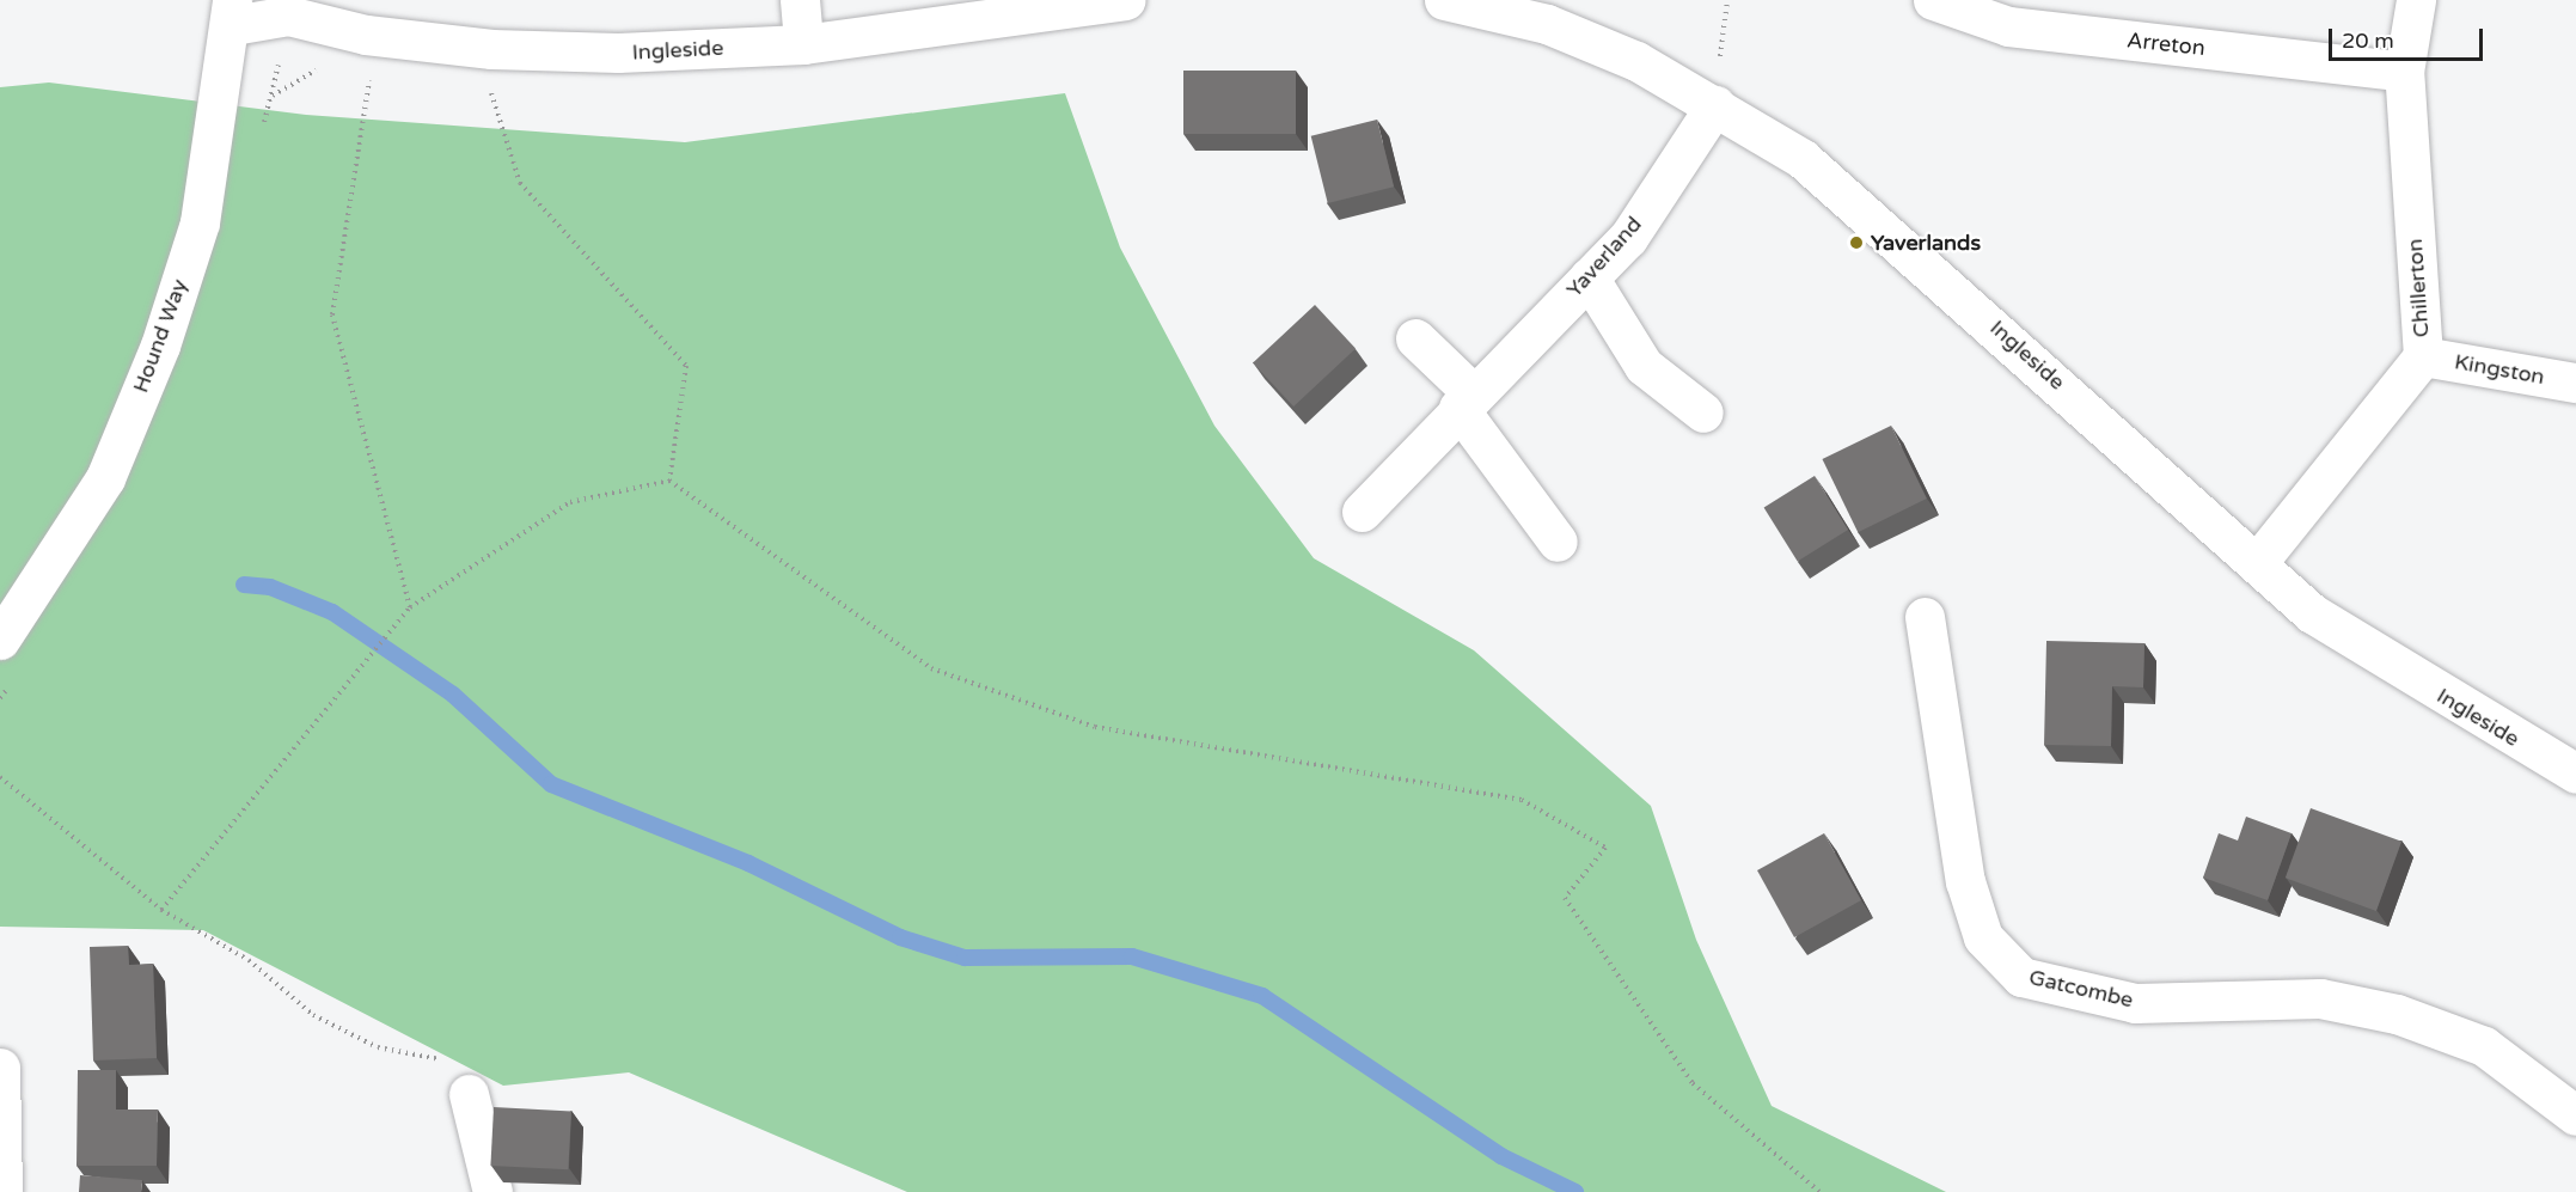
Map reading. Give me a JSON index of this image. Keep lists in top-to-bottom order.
{
  "streets": {
    "street": [
      "Arreton",
      "Ingleside",
      "Yaverland",
      "Chillerton",
      "Hound Way",
      "Kingston",
      "Gatcombe"
    ]
  },
  "crossings": [
    ["Arreton", "Chillerton"],
    ["Ingleside", "Yaverland"],
    ["Ingleside", "Chillerton"],
    ["Ingleside", "Hound Way"],
    ["Chillerton", "Kingston"]
  ],
  "places": ["Yaverlands"],
  "scale_bar": "20 m"
}
